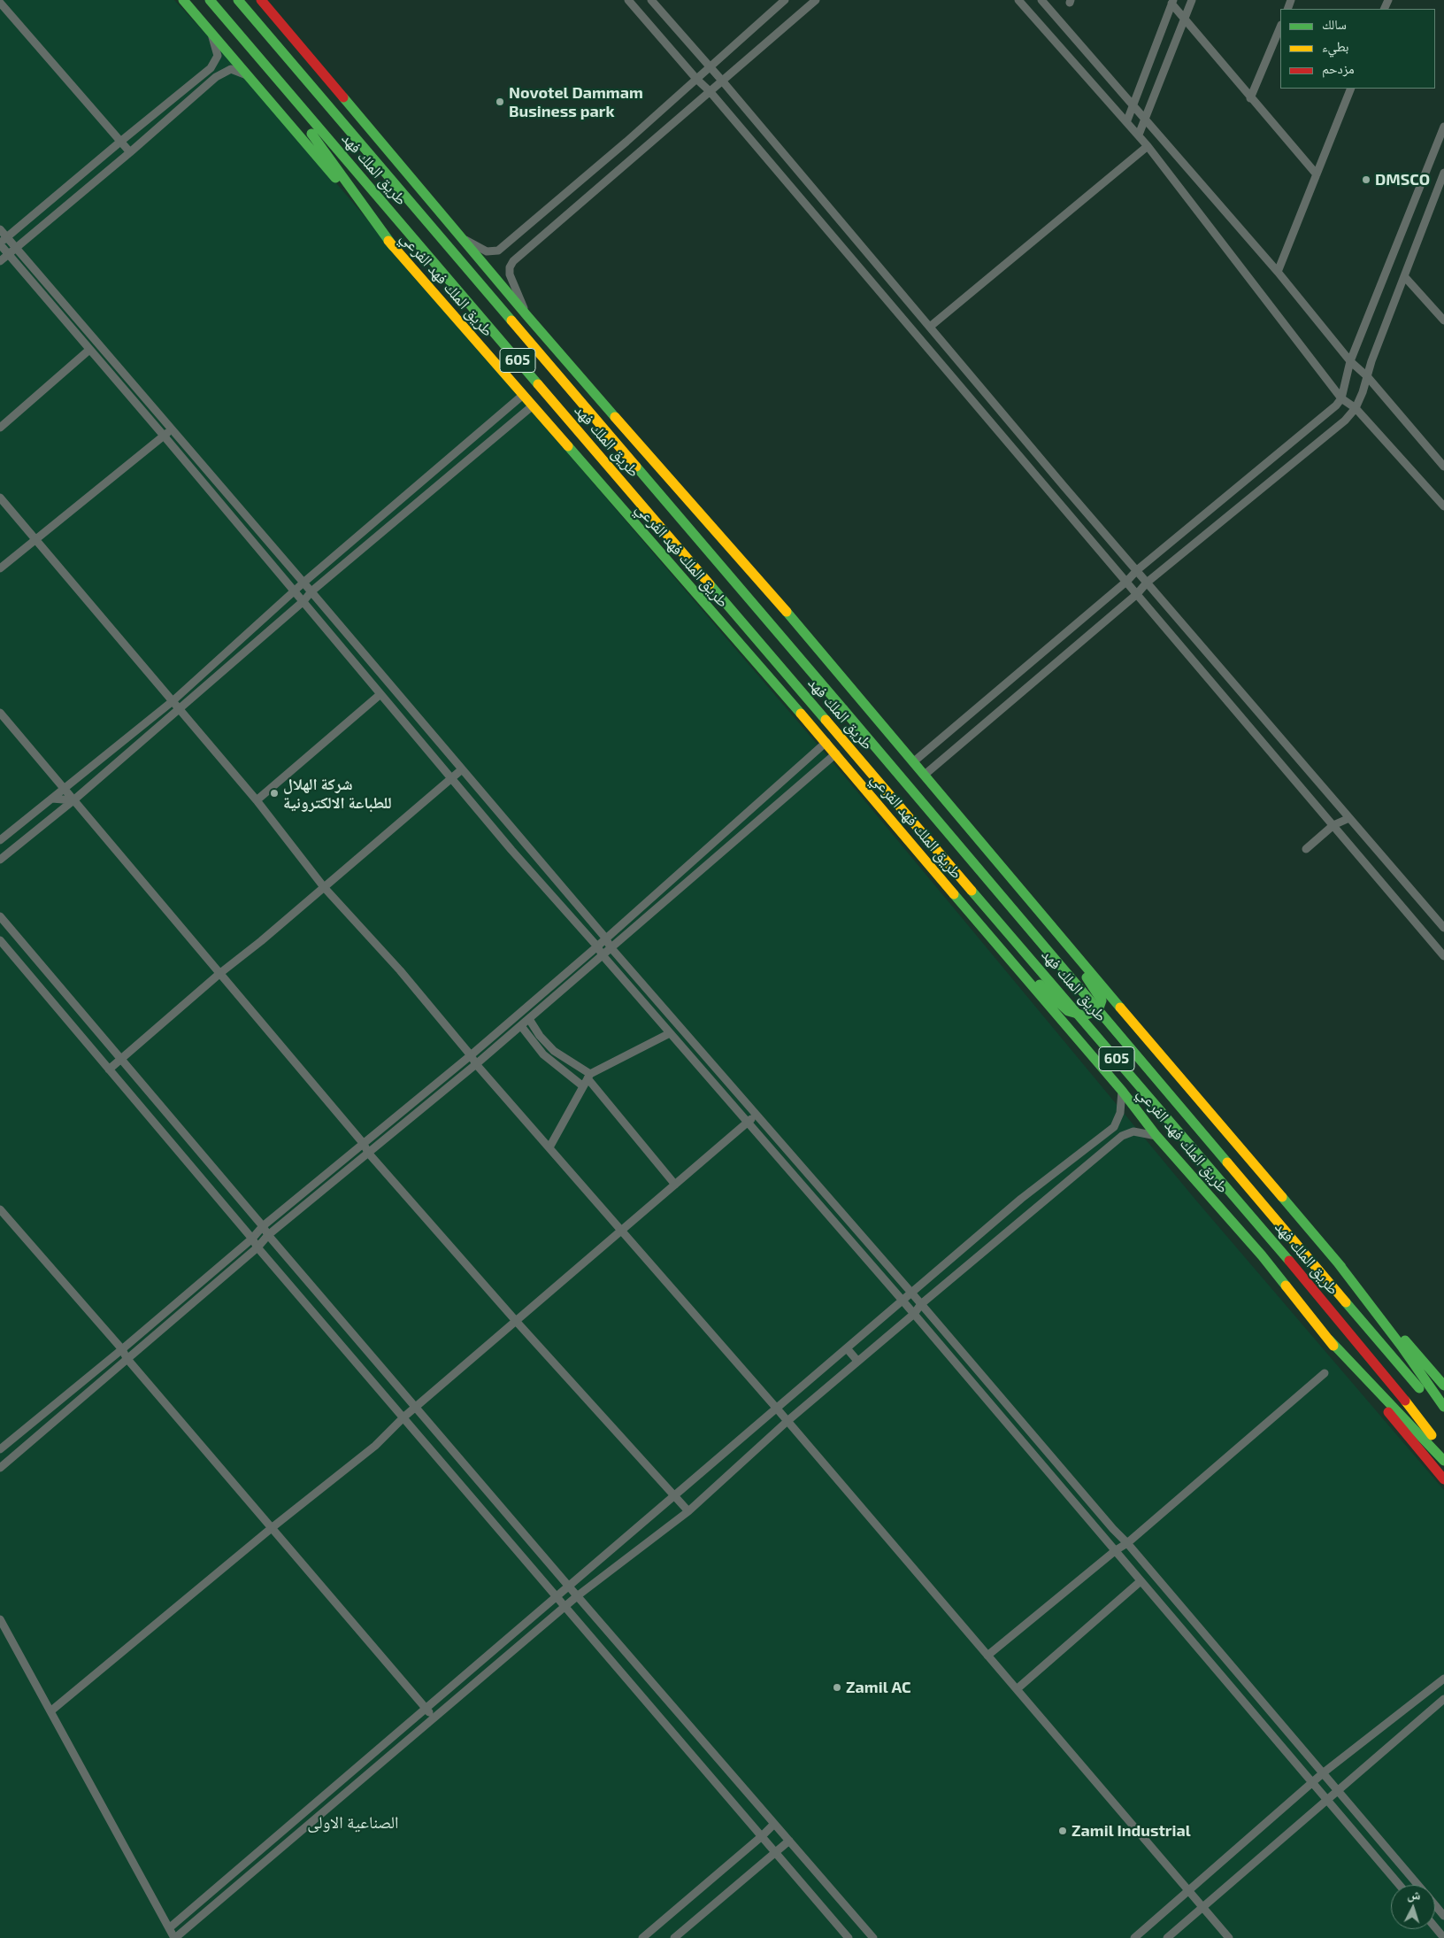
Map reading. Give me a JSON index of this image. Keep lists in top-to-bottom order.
{
  "streets": {
    "main road": ["طريق الملك فهد", "طريق الملك فهد الفرعي", "605"]
  },
  "districts": ["الصناعية الاولى"],
  "places": [
    "Novotel Dammam Business park",
    "DMSCO",
    "شركة الهلال للطباعة الالكترونية",
    "Zamil AC",
    "Zamil Industrial"
  ],
  "legend": ["سالك", "بطيء", "مزدحم"],
  "north": "top"
}
